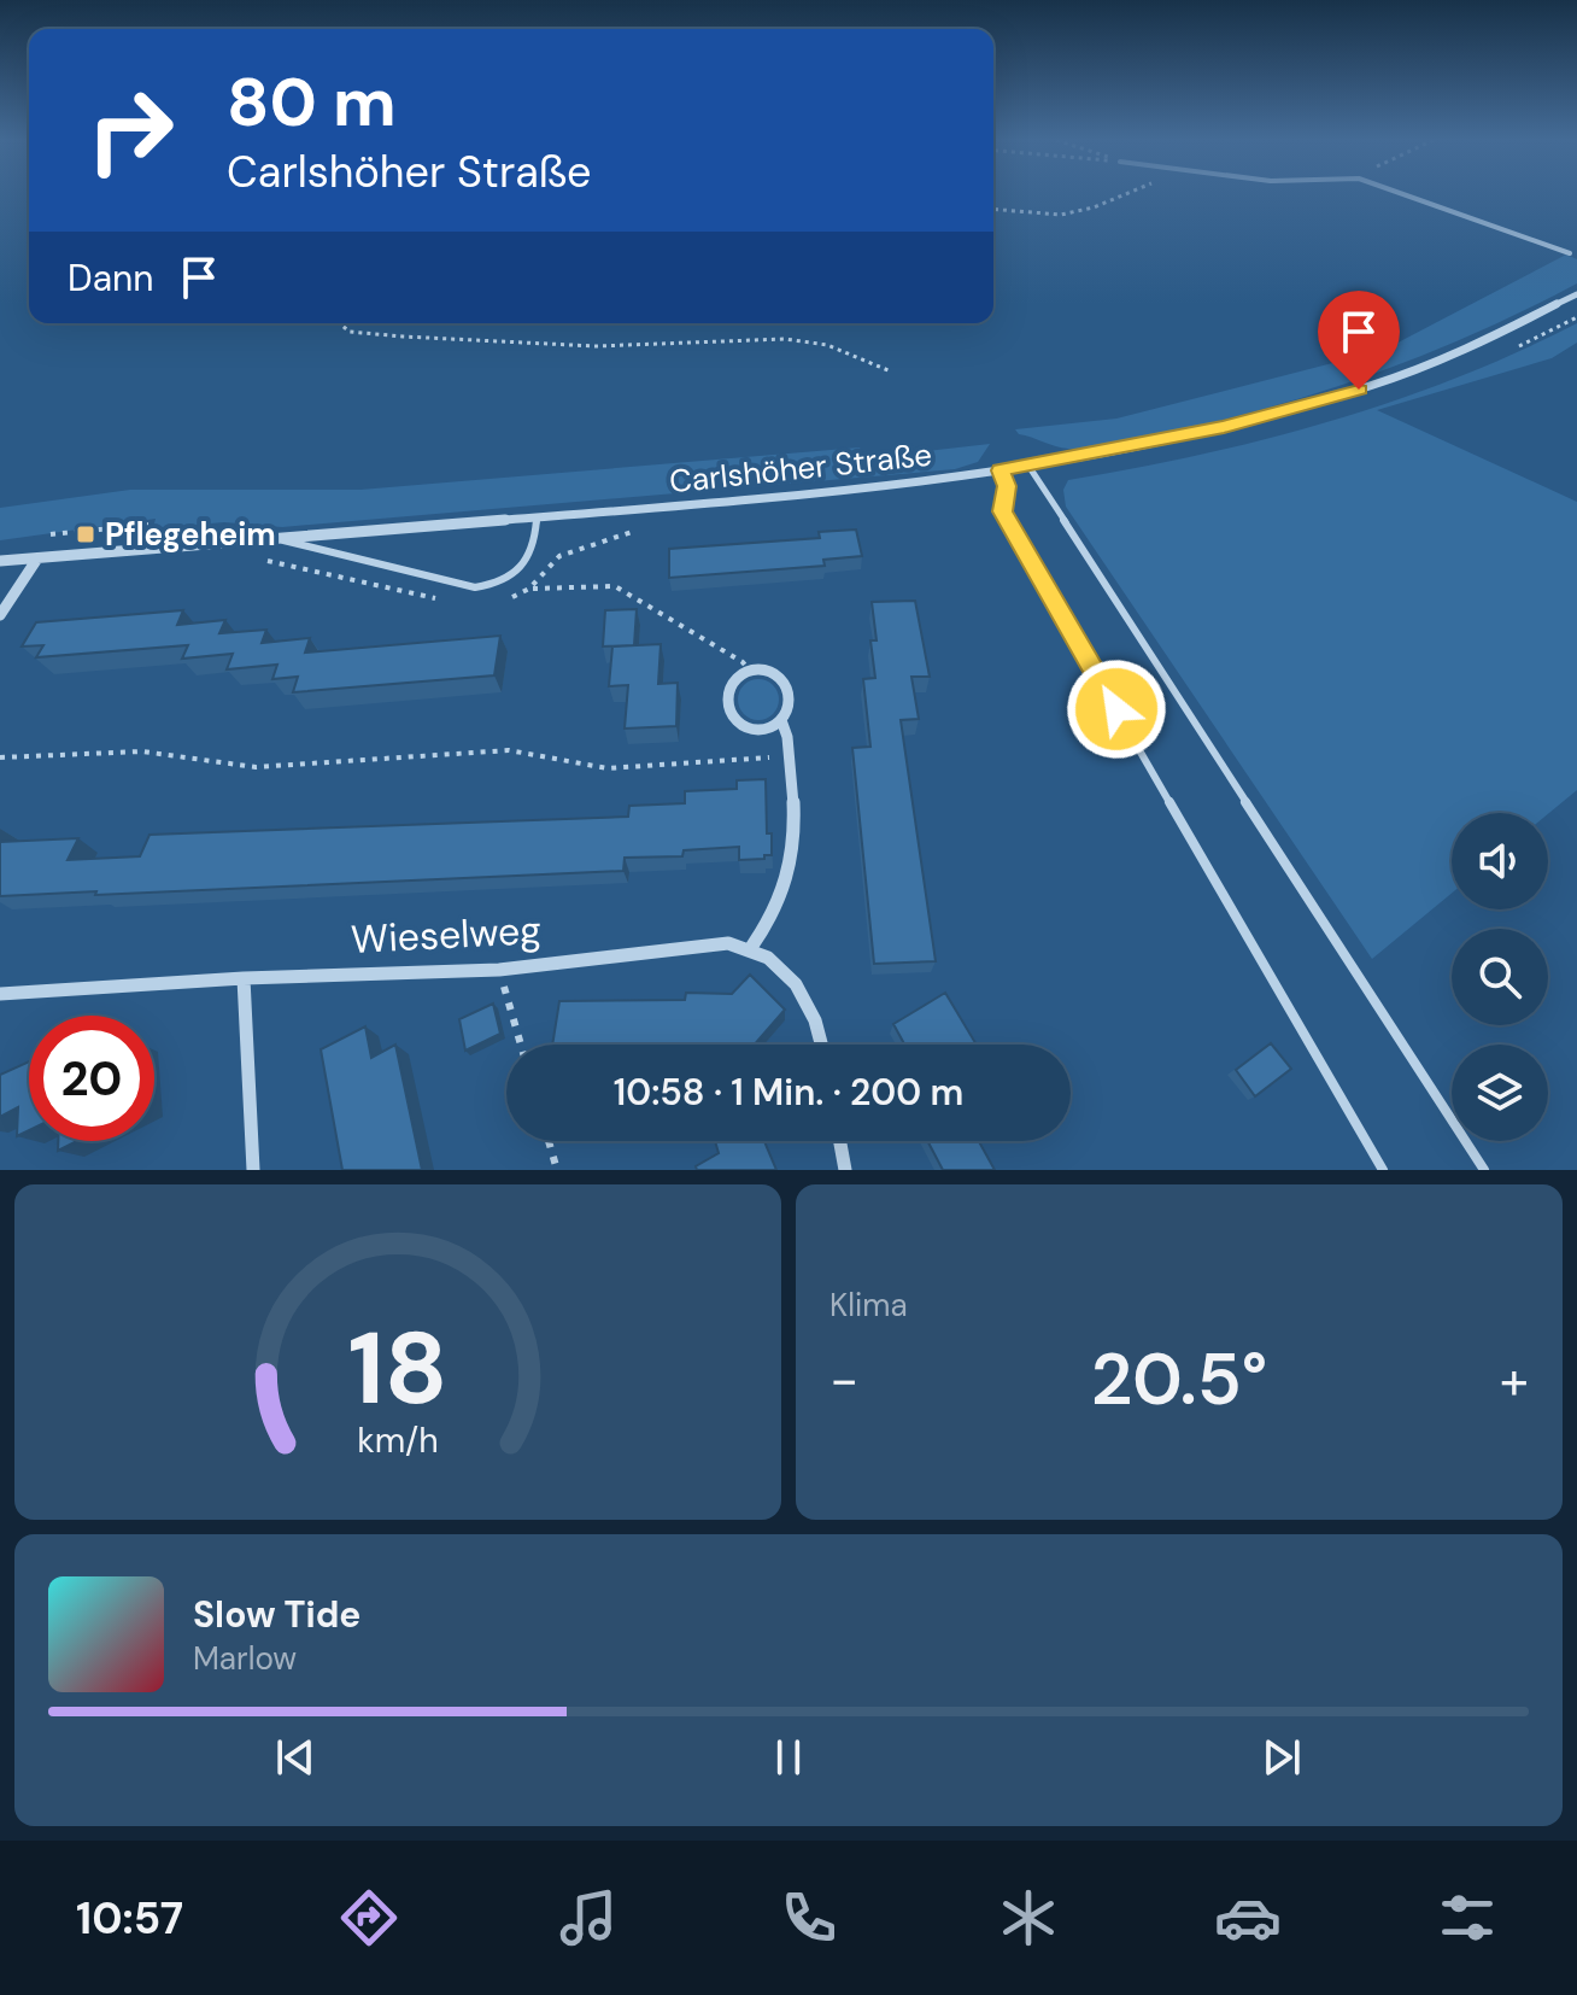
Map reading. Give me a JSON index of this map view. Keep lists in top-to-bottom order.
{
  "streets": {
    "street": ["Carlshöher Straße", "Wieselweg"]
  },
  "places": {
    "transit": ["Pflegeheim"]
  },
  "page": {
    "turn": ["80 m", "Carlshöher Straße"],
    "then": "Dann",
    "limit": "20",
    "trip": "10:58 · 1 Min. · 200 m",
    "tile": "Klima",
    "heat": ["−", "20.5°", "+"],
    "song": ["Slow Tide", "Marlow"],
    "tabs": "10:57",
    "gauge": ["18", "km/h"]
  }
}
